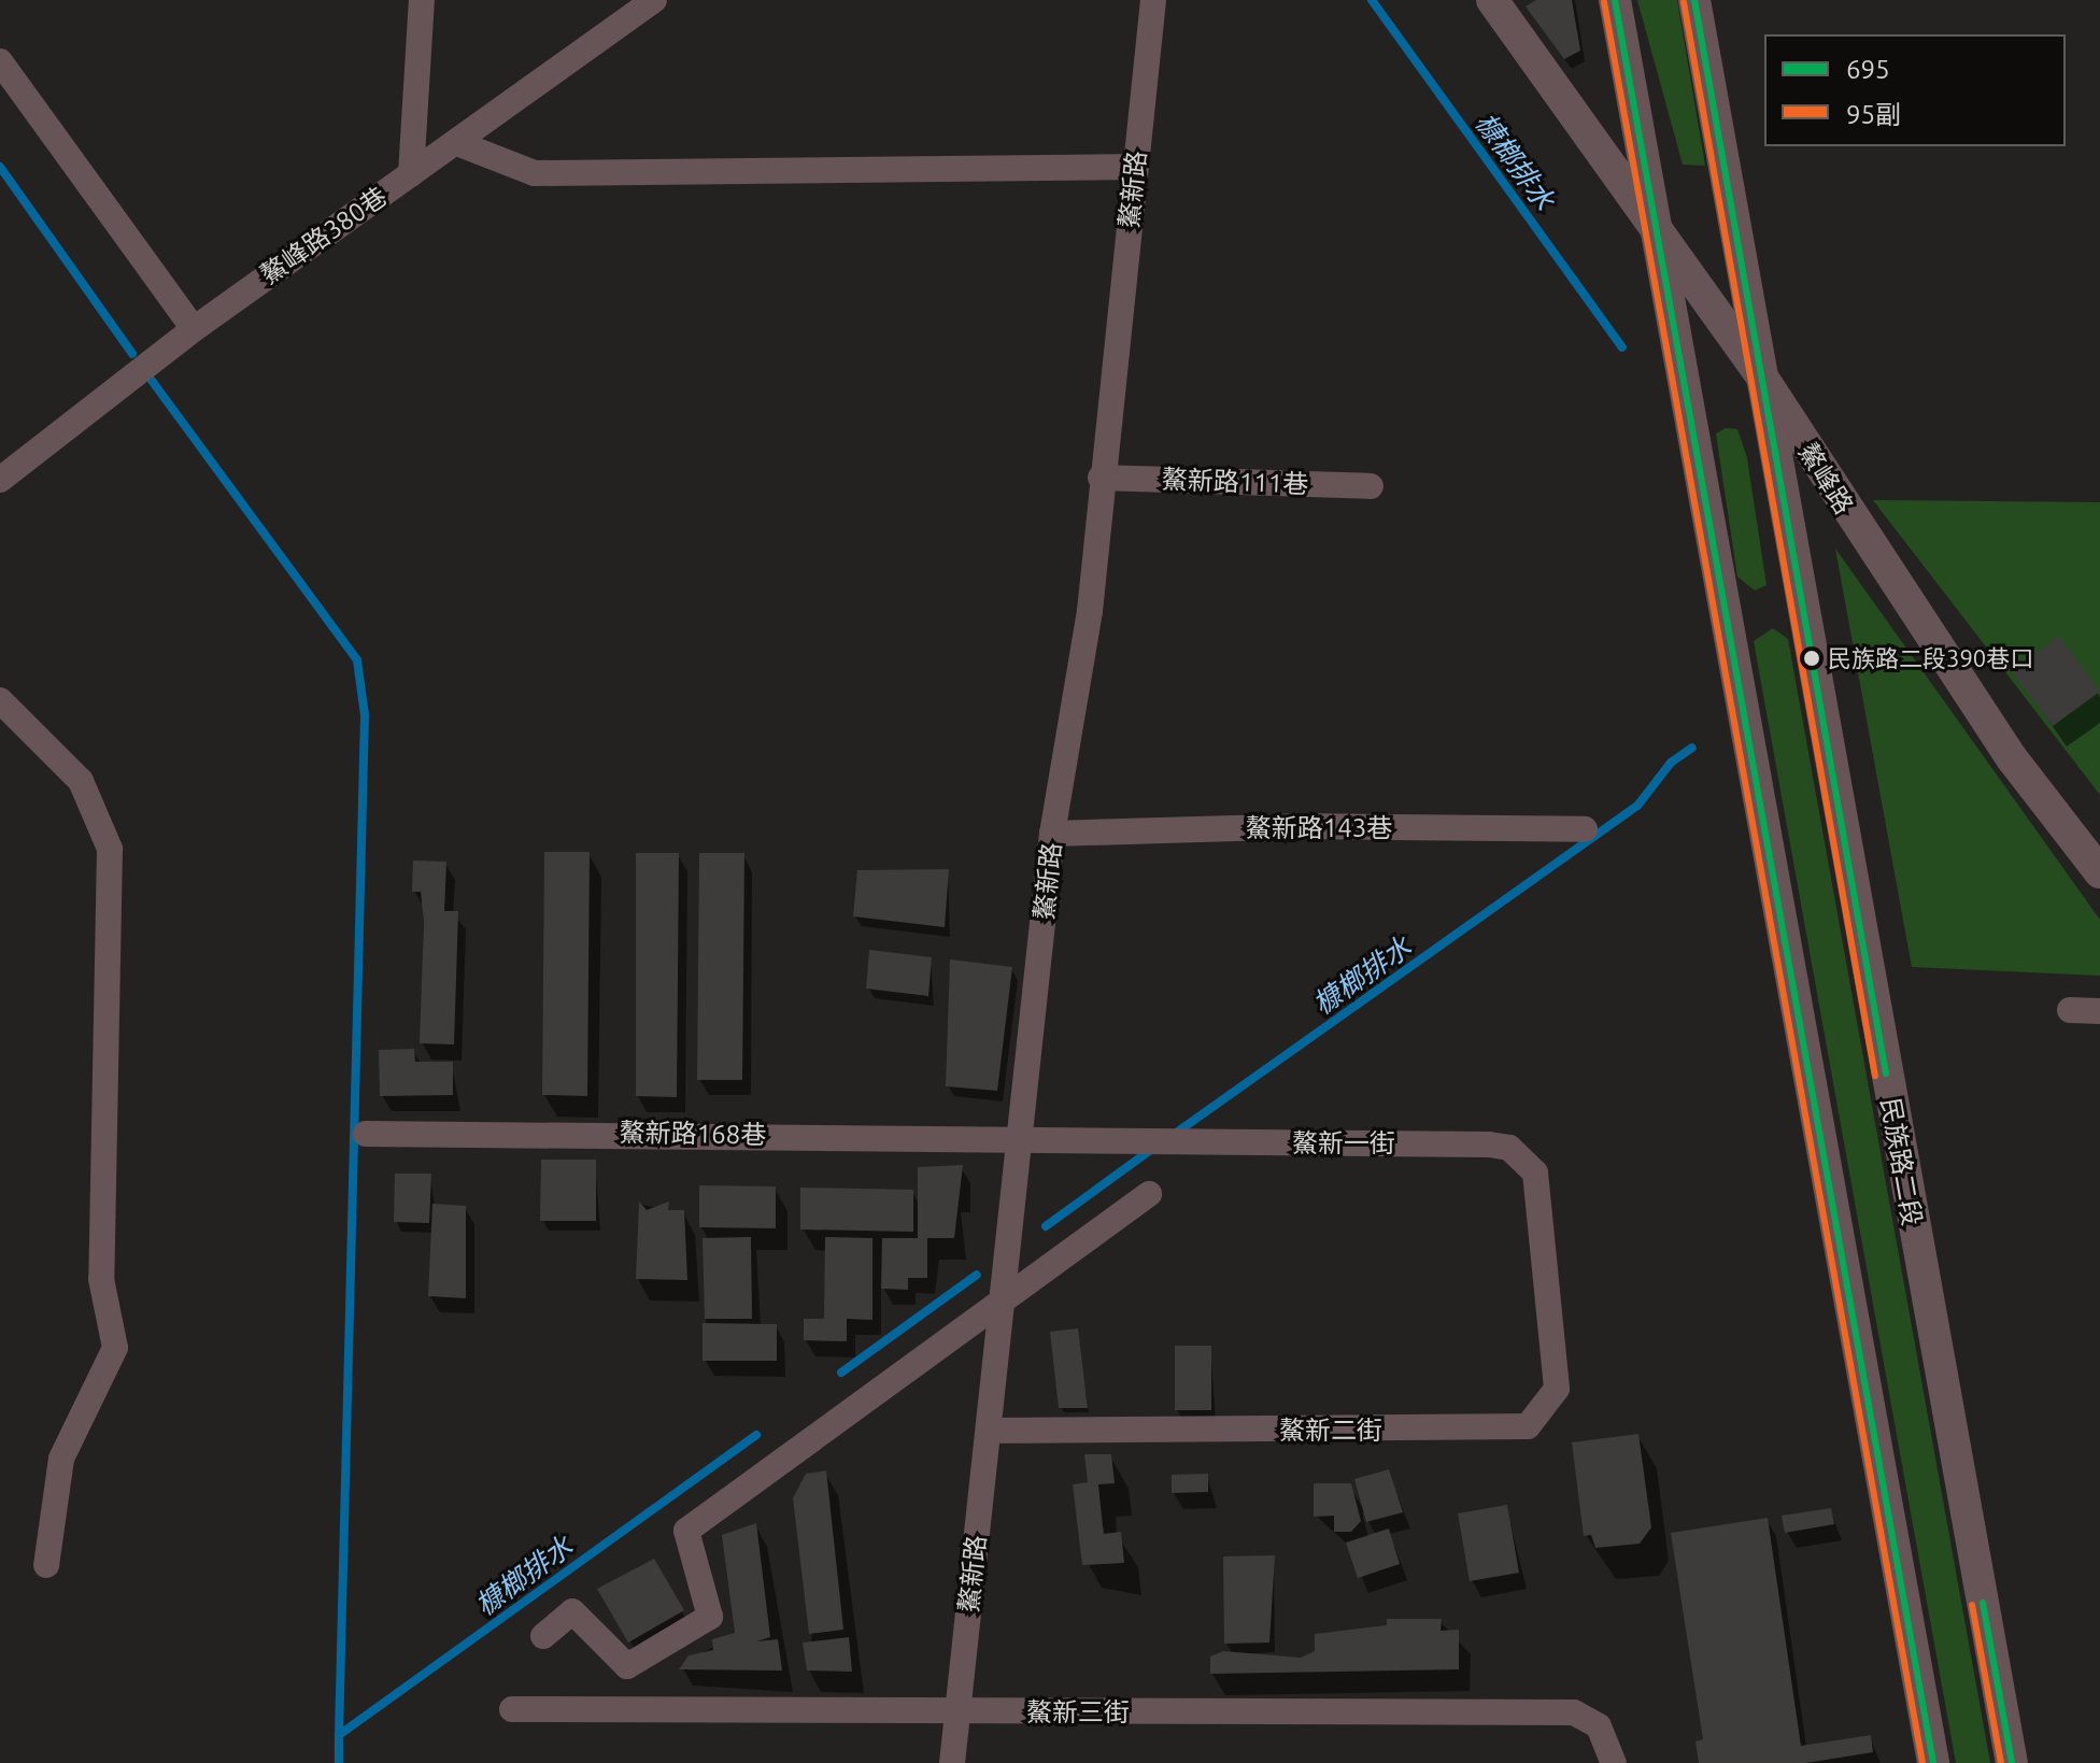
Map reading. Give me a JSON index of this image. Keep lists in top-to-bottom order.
{
  "streets": {
    "street": [
      "鰲新路",
      "鰲峰路380巷",
      "鰲峰路",
      "鰲新路111巷",
      "鰲新路143巷",
      "鰲新路168巷",
      "鰲新一街",
      "民族路二段",
      "鰲新二街",
      "鰲新三街"
    ]
  },
  "crossings": [
    ["鰲新路", "鰲新路111巷"],
    ["鰲新路", "鰲新路143巷"],
    ["鰲新路", "鰲新路168巷"],
    ["鰲新路", "鰲新一街"],
    ["鰲新路", "鰲新二街"],
    ["鰲新路", "鰲新三街"],
    ["鰲峰路", "民族路二段"],
    ["鰲新路168巷", "鰲新一街"],
    ["鰲新一街", "鰲新二街"]
  ],
  "water": ["槺榔排水"],
  "places": ["民族路二段390巷口"],
  "lines": ["transit line 695", "transit line 95副"],
  "legend": ["695", "95副"]
}
